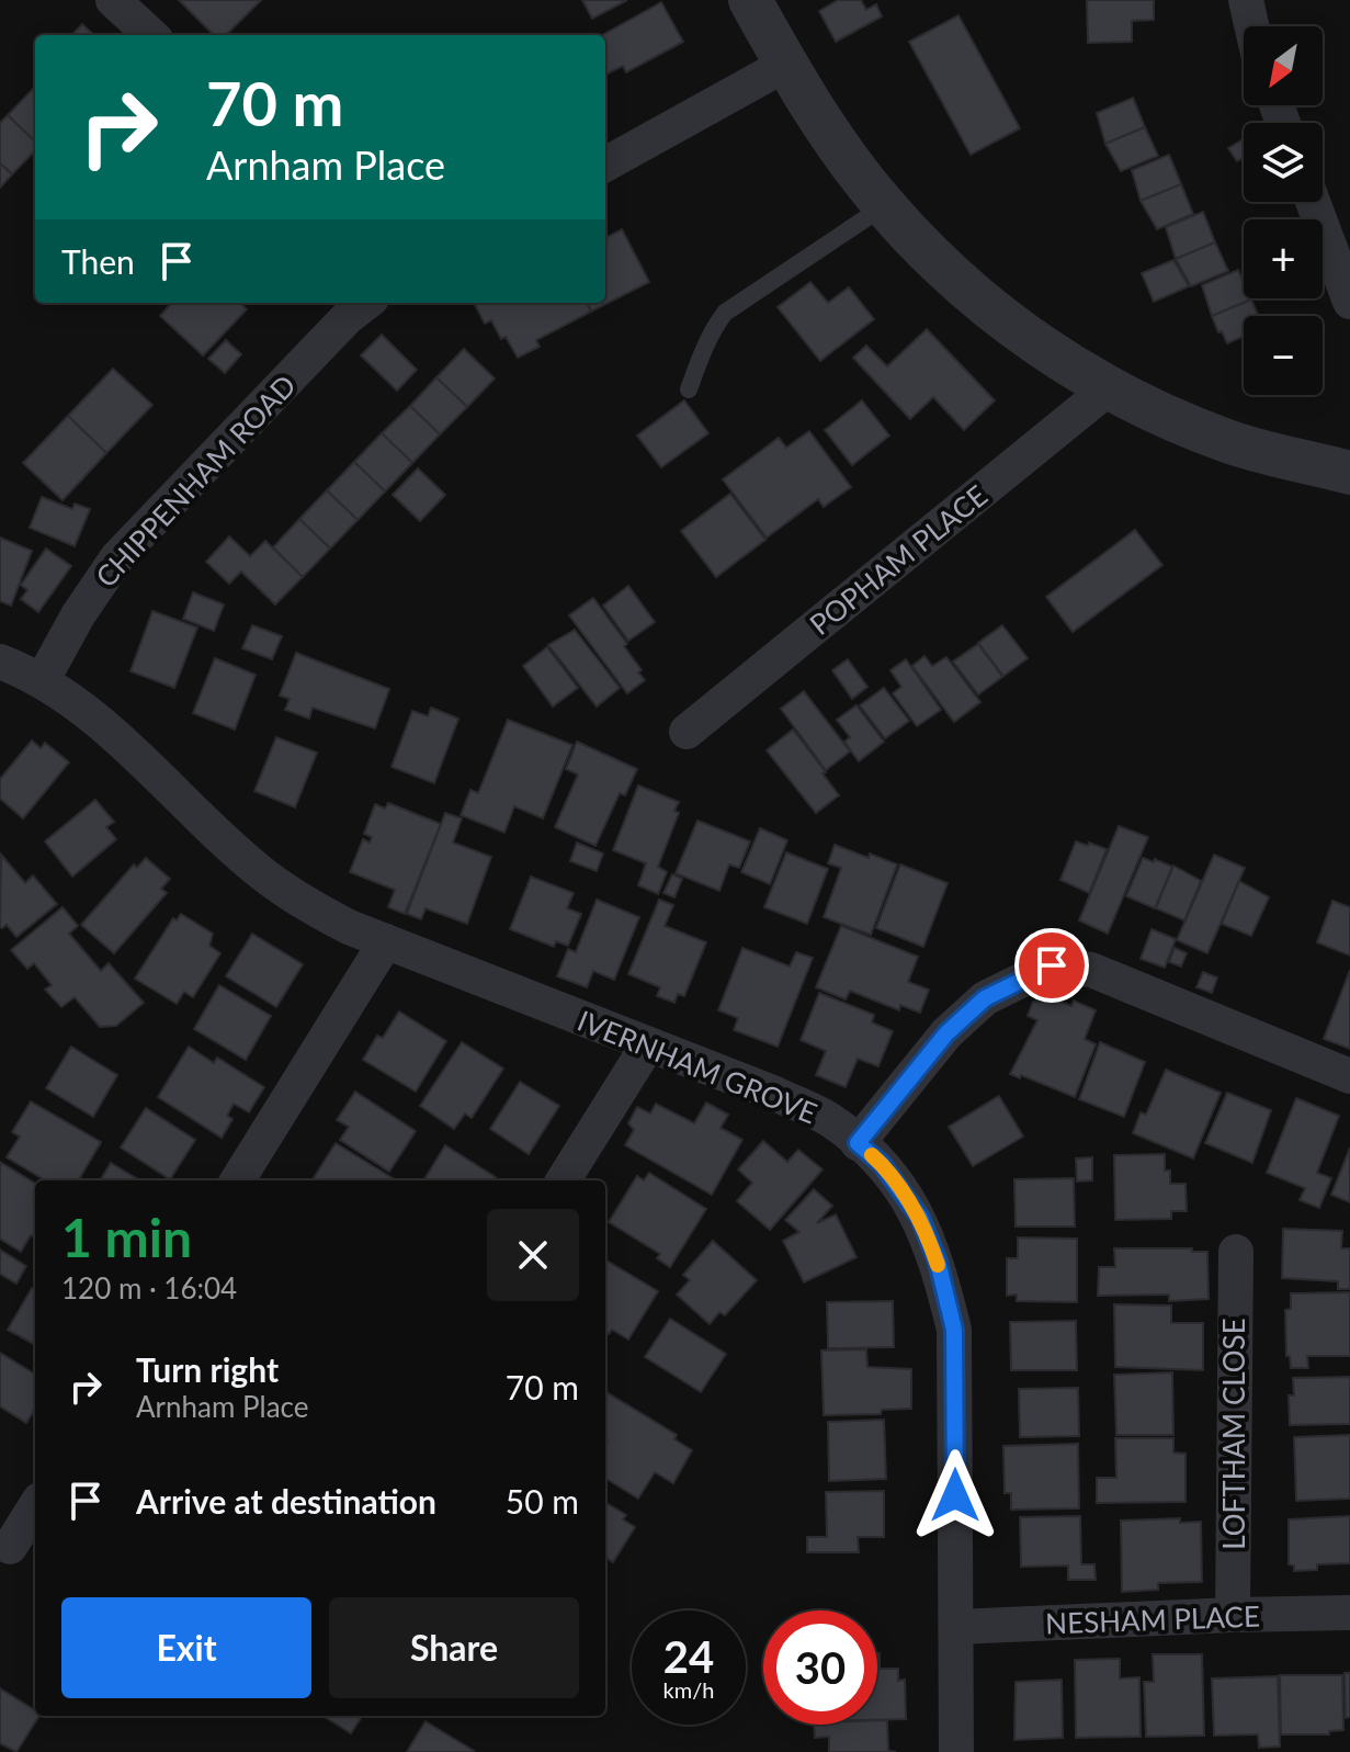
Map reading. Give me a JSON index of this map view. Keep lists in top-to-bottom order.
{
  "streets": {
    "street": [
      "CHIPPENHAM ROAD",
      "POPHAM PLACE",
      "IVERNHAM GROVE",
      "LOFTHAM CLOSE",
      "NESHAM PLACE"
    ]
  },
  "crossings": [
    ["CHIPPENHAM ROAD", "IVERNHAM GROVE"],
    ["IVERNHAM GROVE", "NESHAM PLACE"],
    ["LOFTHAM CLOSE", "NESHAM PLACE"]
  ],
  "north": "bottom left",
  "page": {
    "map_buttons": ["+", "−"],
    "turn": ["70 m", "Arnham Place"],
    "then": "Then",
    "heading": ["1 min", "120 m · 16:04"],
    "list": [
      {
        "name": "Turn right",
        "note": "Arnham Place",
        "value": "70 m"
      },
      {
        "name": "Arrive at destination",
        "value": "50 m"
      }
    ],
    "buttons": ["Exit", "Share"],
    "speed": "24 km/h",
    "limit": "30"
  }
}
